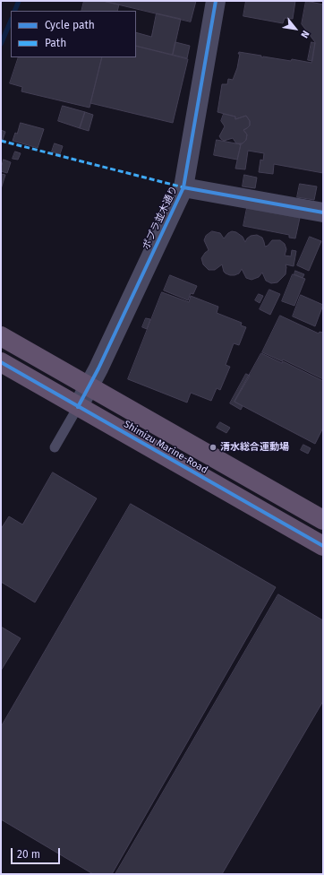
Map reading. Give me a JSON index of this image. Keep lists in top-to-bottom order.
{
  "streets": {
    "highway": ["Shimizu Marine-Road"],
    "street": ["ポプラ並木通り"]
  },
  "crossings": [
    ["ポプラ並木通り", "Shimizu Marine-Road"]
  ],
  "places": ["清水総合運動場"],
  "legend": ["Cycle path", "Path"],
  "scale_bar": "20 m",
  "north": "bottom right"
}
